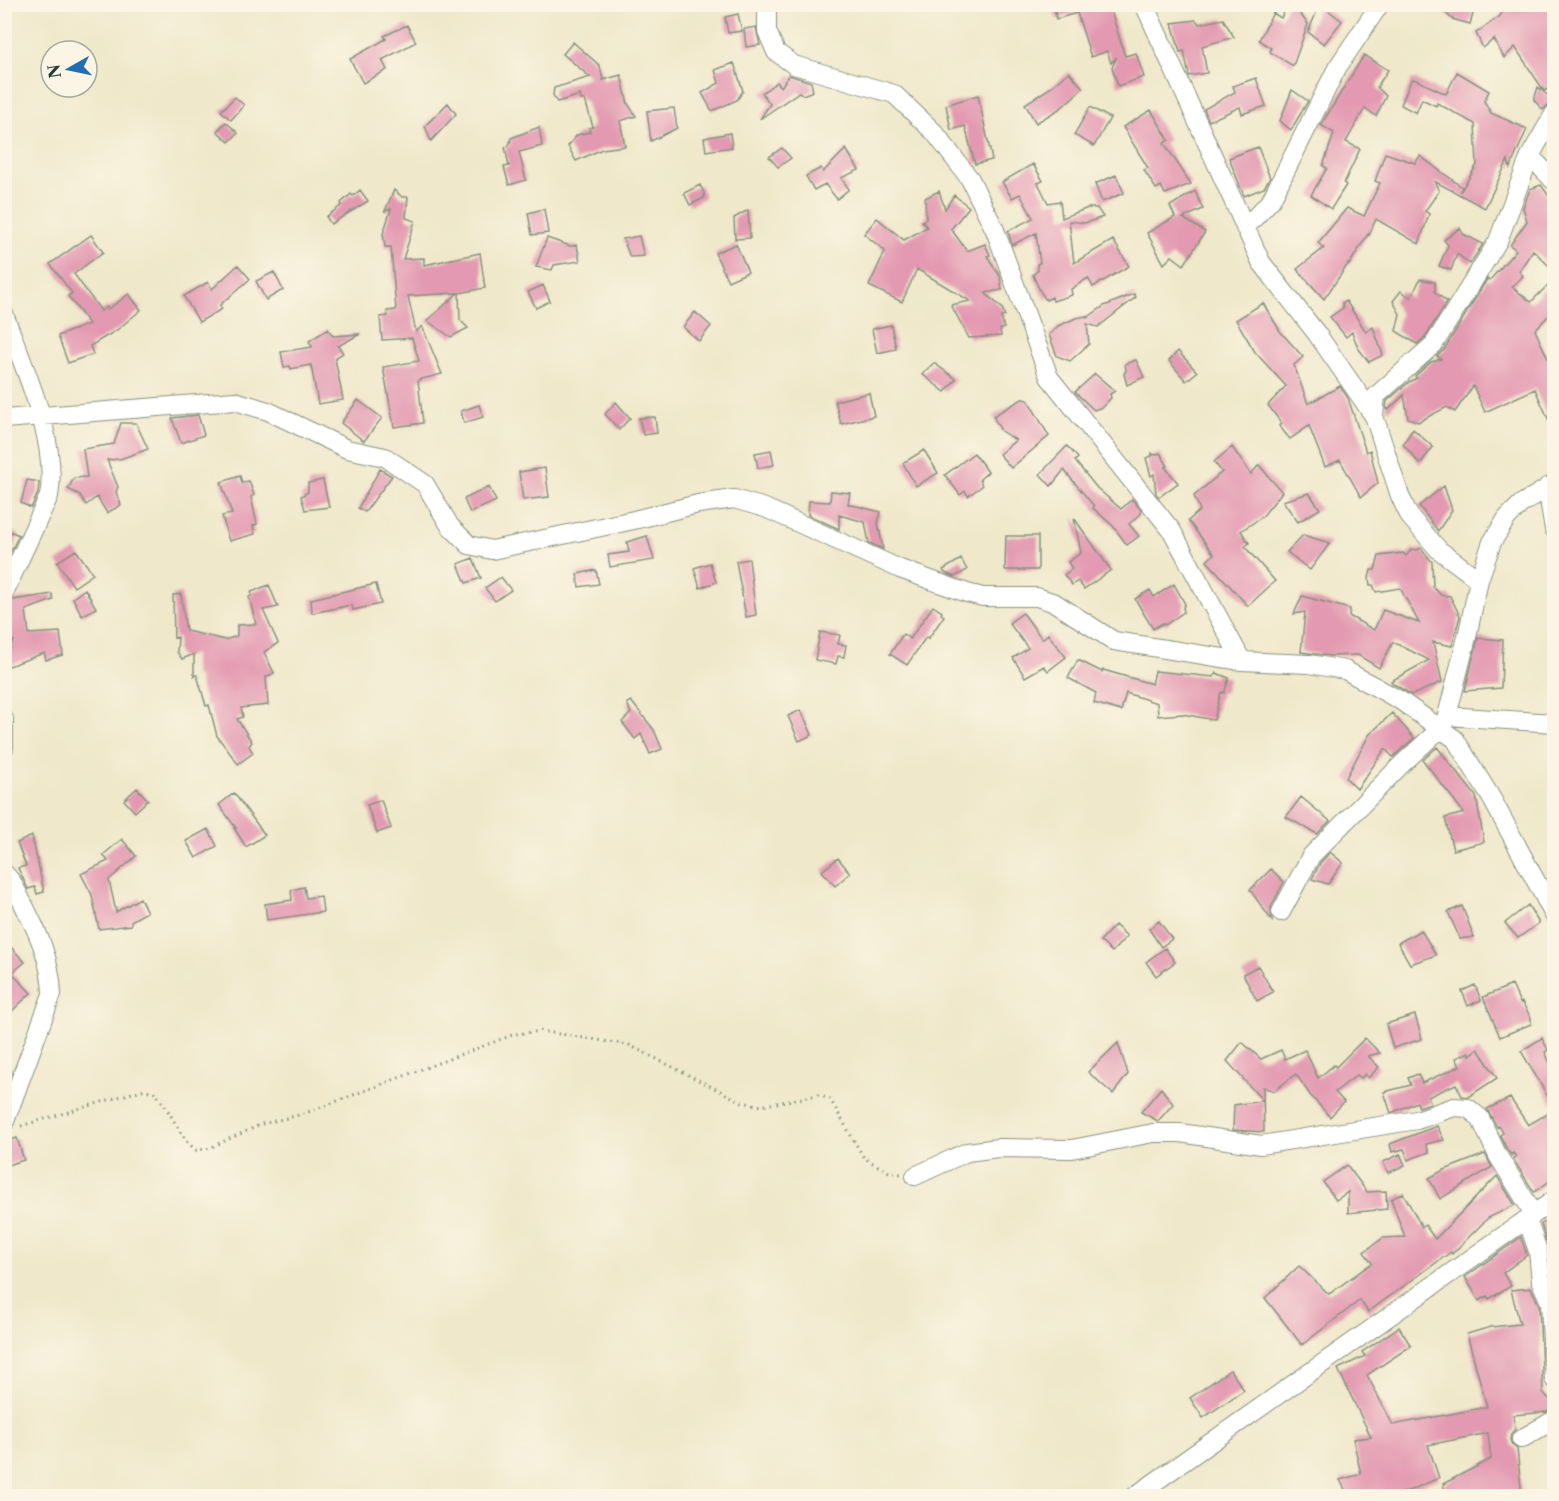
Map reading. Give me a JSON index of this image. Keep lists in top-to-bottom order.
{
  "north": "left"
}
